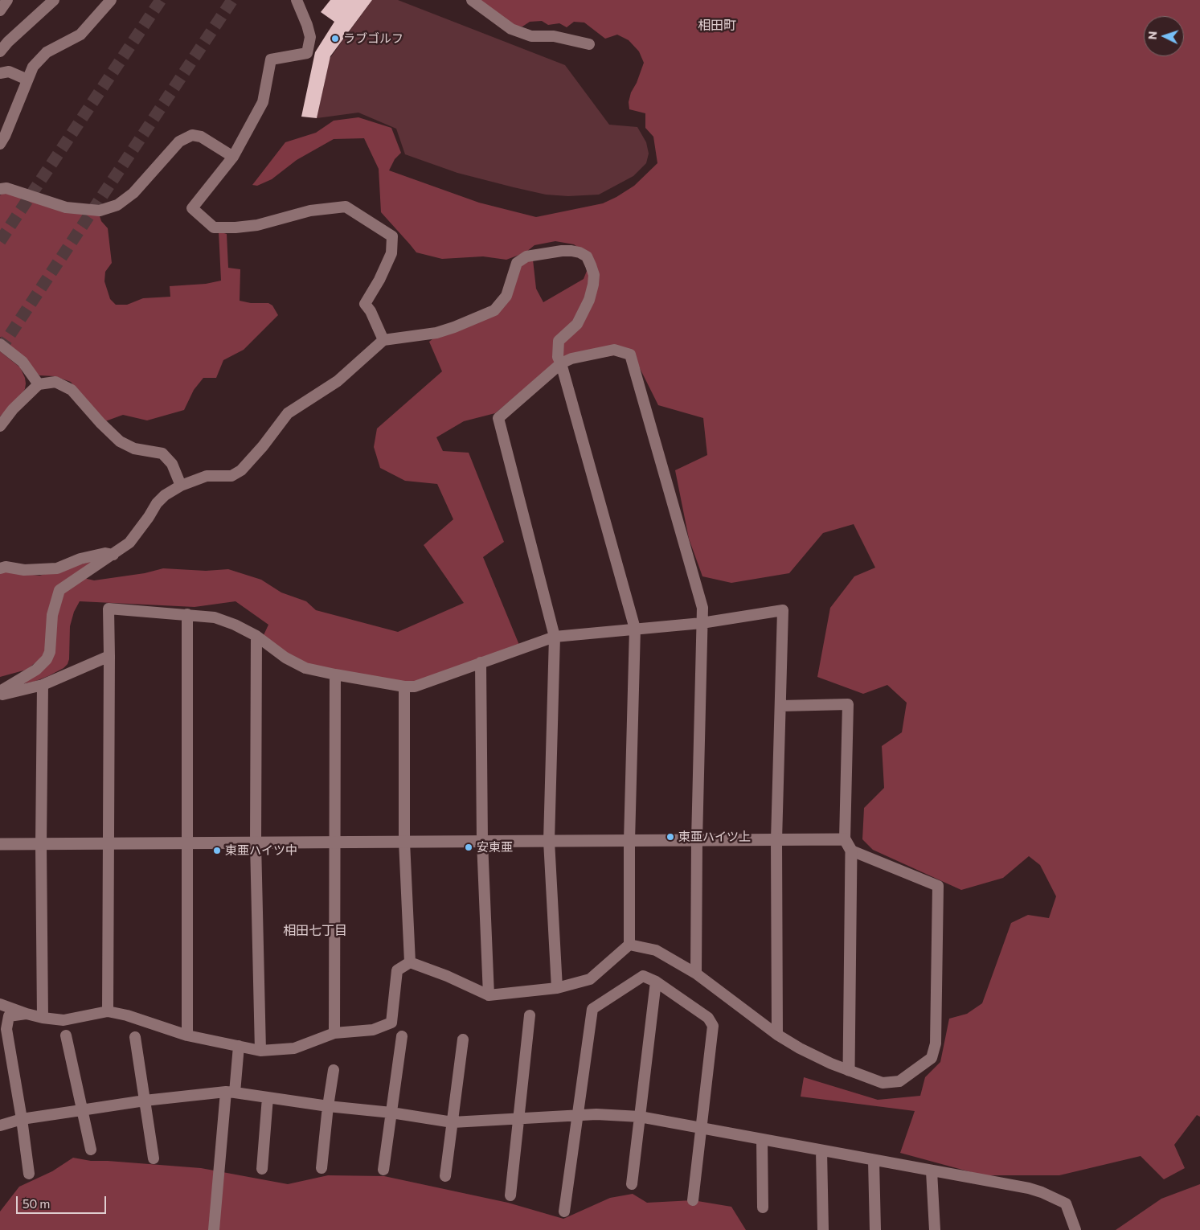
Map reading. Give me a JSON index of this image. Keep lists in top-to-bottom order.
{
  "districts": ["相田町", "相田七丁目"],
  "places": [
    "ラブゴルフ",
    "東亜ハイツ上",
    "安東亜",
    "東亜ハイツ中"
  ],
  "scale_bar": "50 m",
  "north": "left"
}
